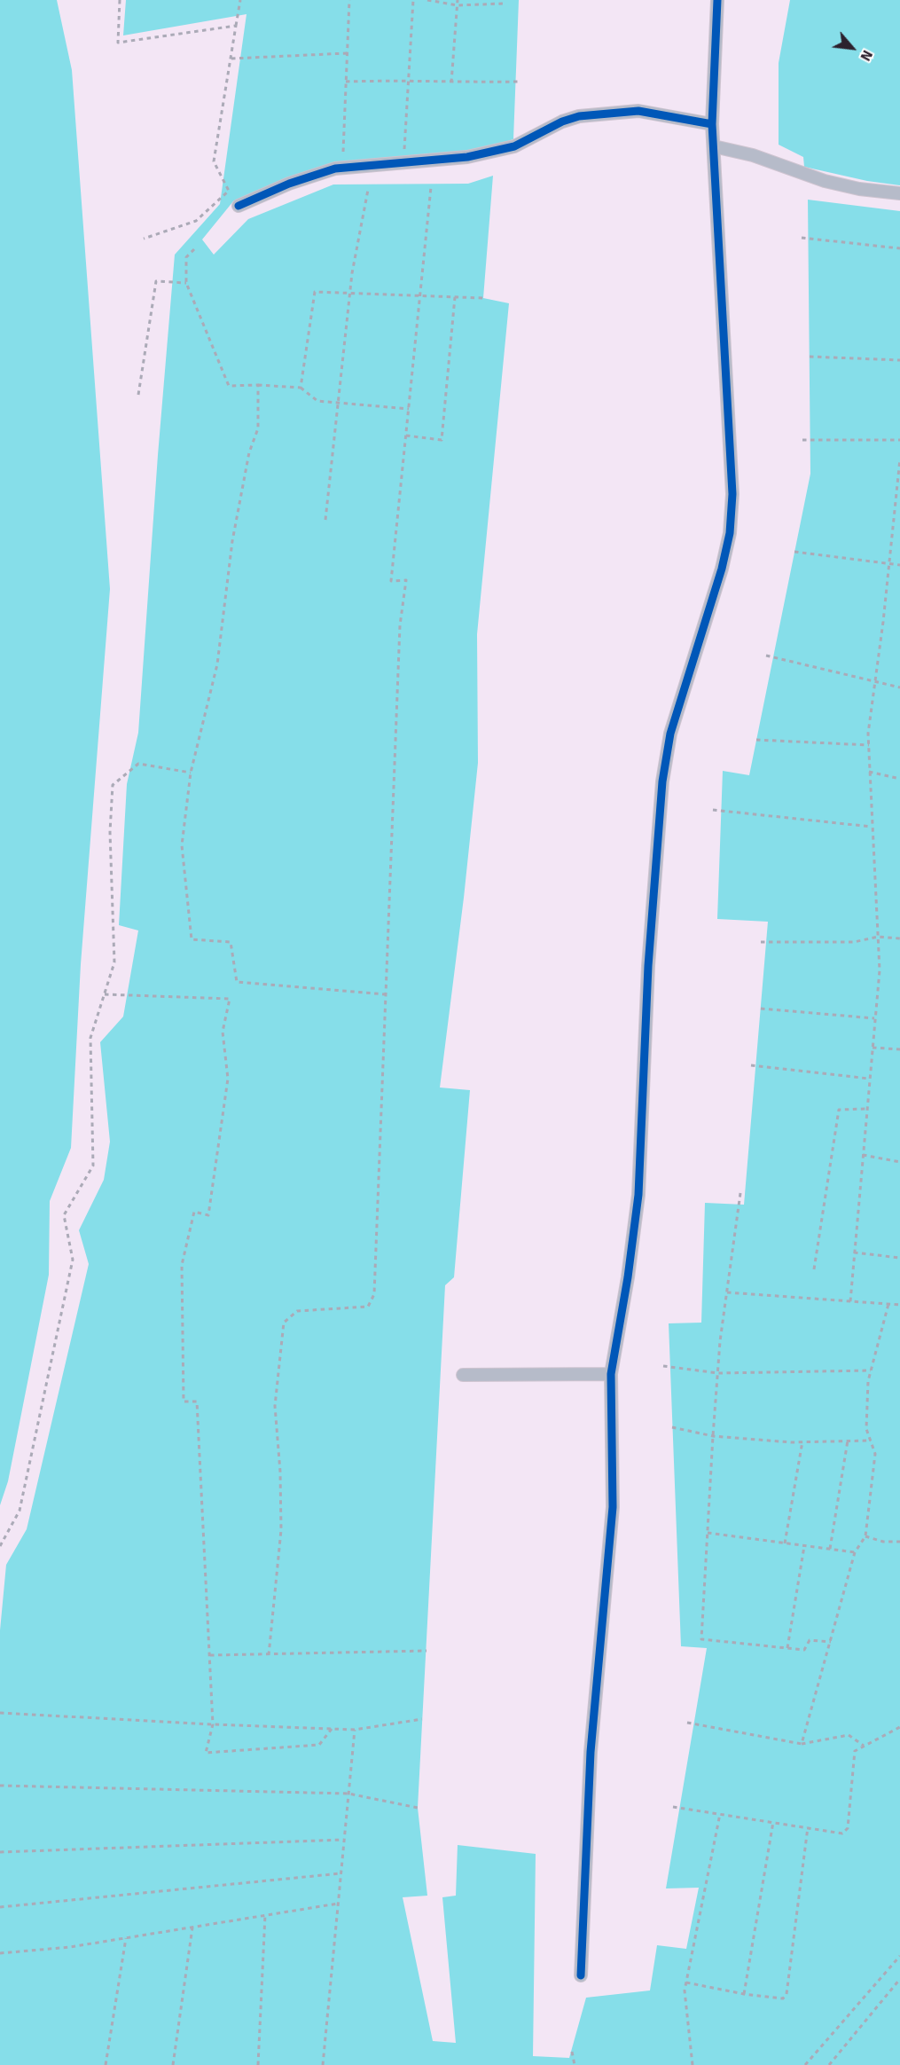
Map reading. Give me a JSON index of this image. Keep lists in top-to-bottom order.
{
  "north": "bottom right"
}
